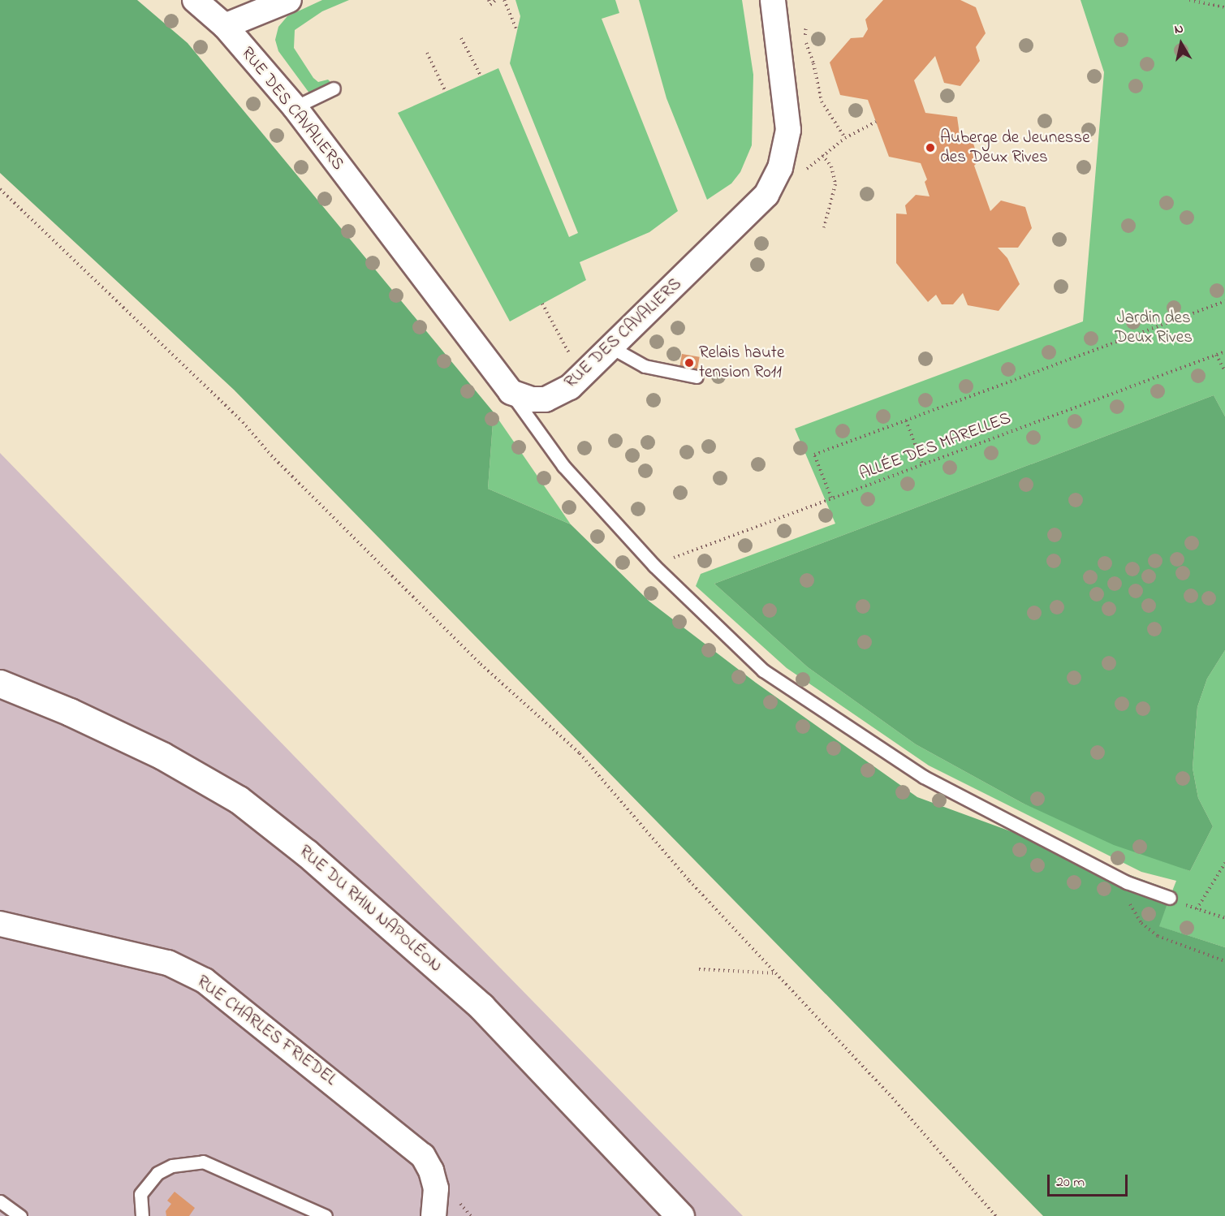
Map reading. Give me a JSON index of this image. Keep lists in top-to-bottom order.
{
  "streets": {
    "main road": ["RUE DU RHIN NAPOLÉON"],
    "street": ["RUE DES CAVALIERS", "RUE CHARLES FRIEDEL"],
    "path": ["ALLÉE DES MARELLES"]
  },
  "parks": ["Jardin des Deux Rives"],
  "places": ["Auberge de Jeunesse des Deux Rives", "Relais haute tension R011"],
  "scale_bar": "20 m",
  "north": "top"
}
